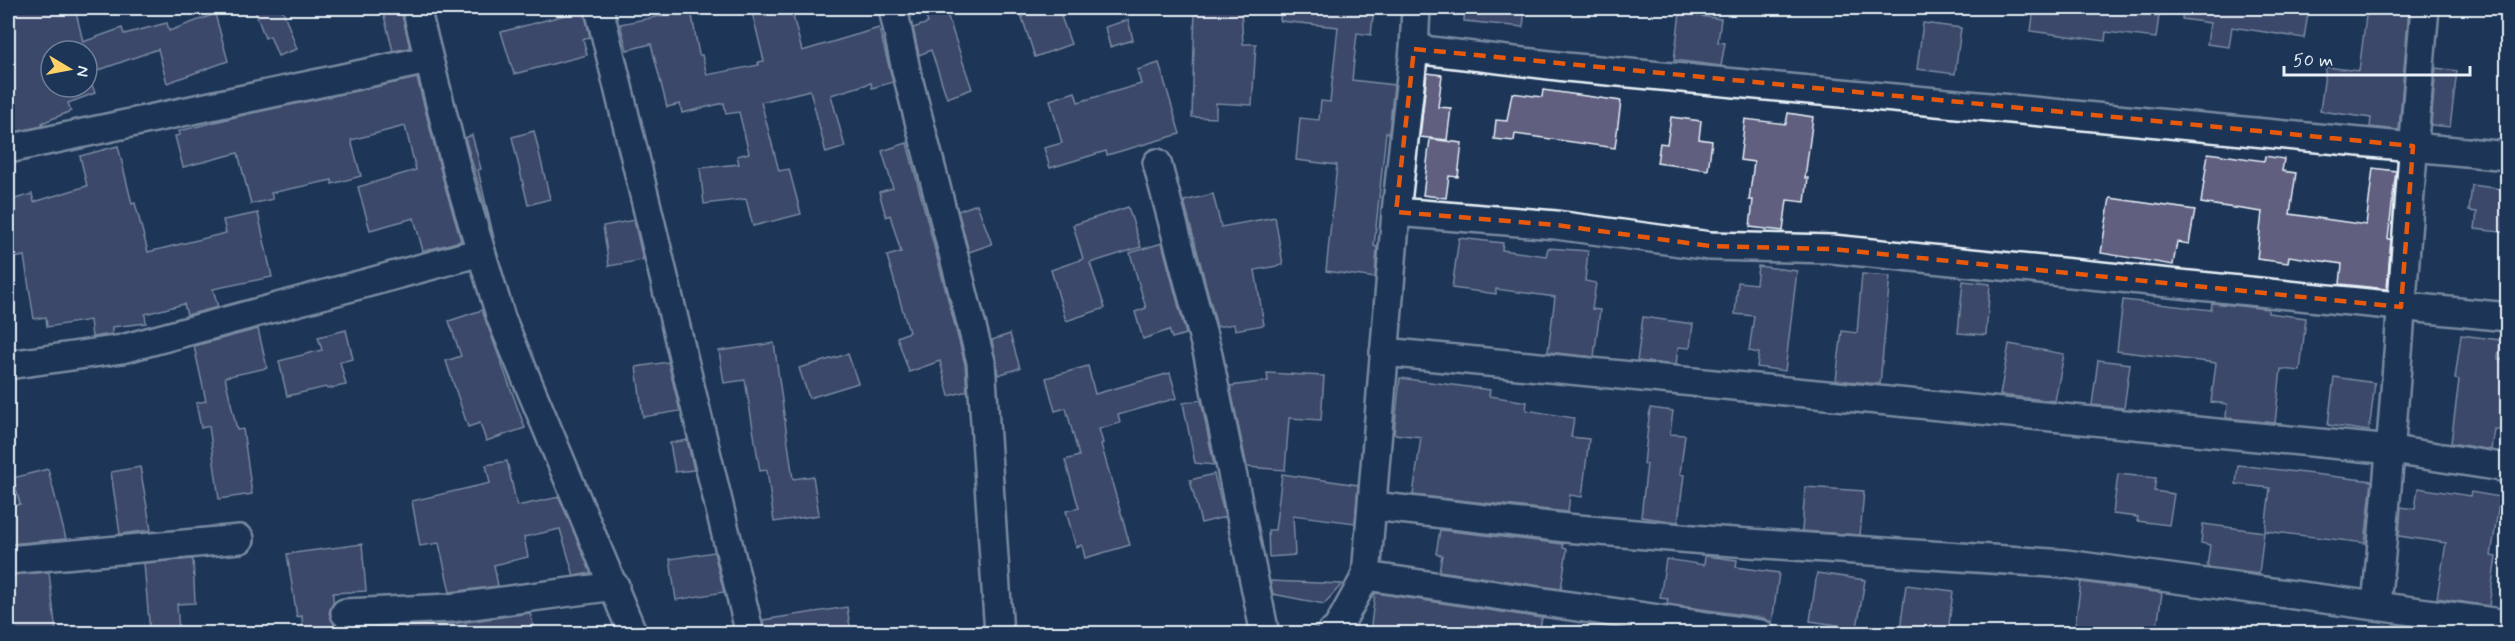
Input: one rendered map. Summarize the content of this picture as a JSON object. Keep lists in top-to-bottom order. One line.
{"scale_bar":"50 m","north":"right"}
